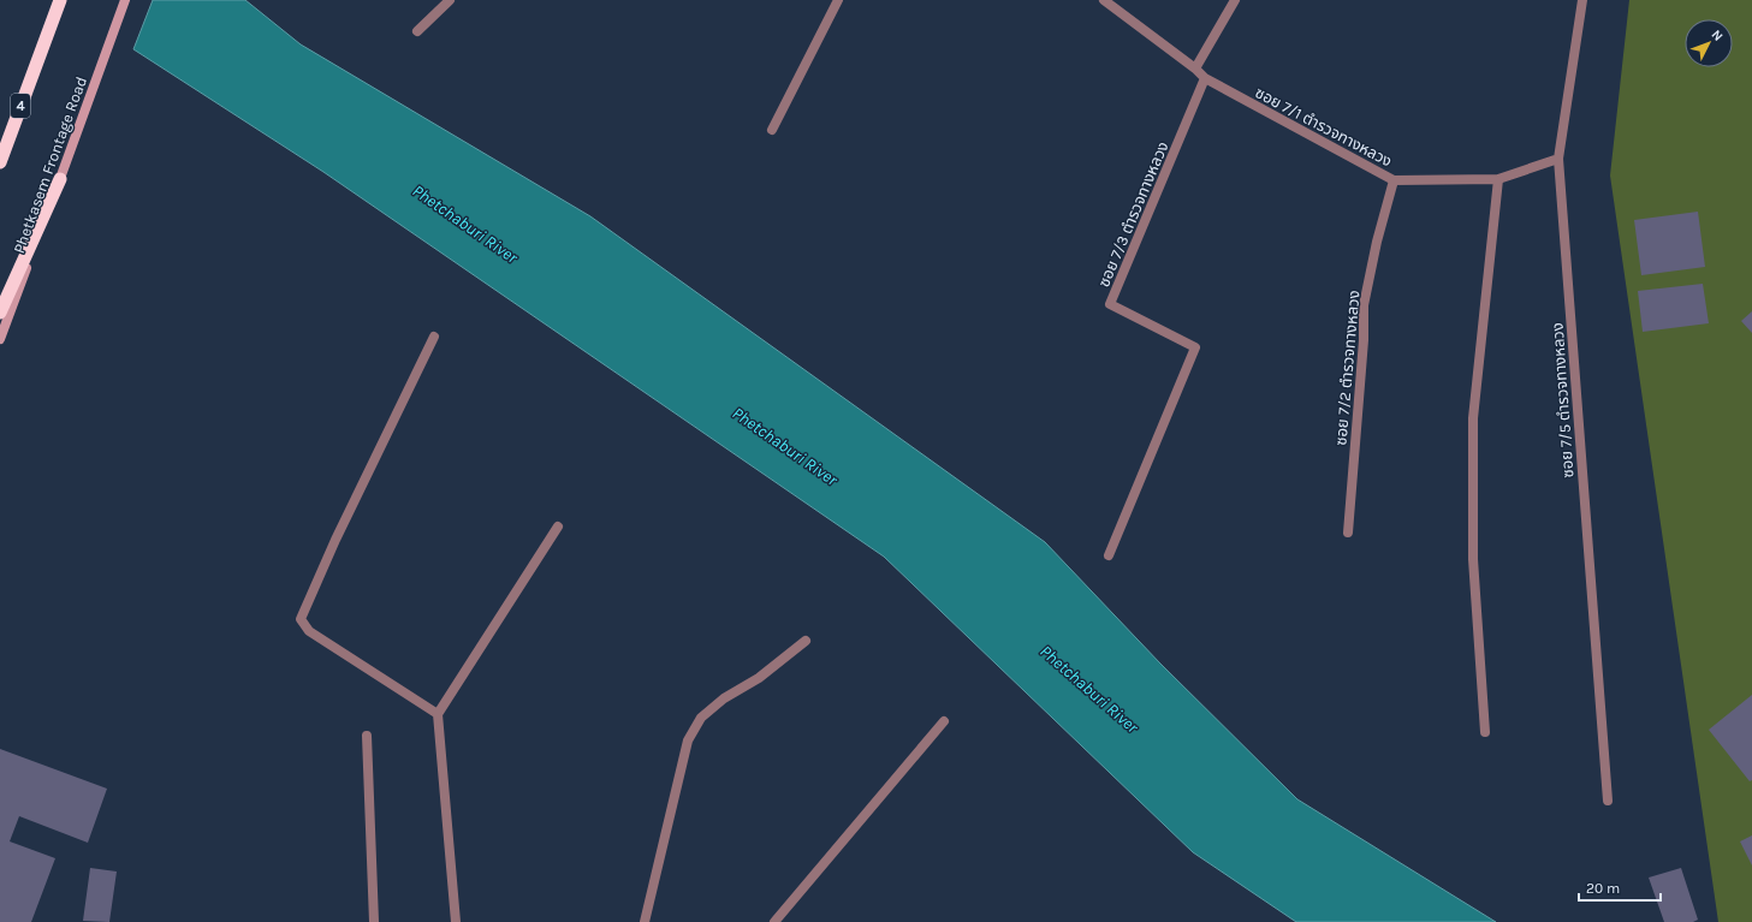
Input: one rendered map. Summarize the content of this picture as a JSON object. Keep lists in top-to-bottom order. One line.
{"streets":{"highway":["4"],"main road":["Phetkasem Frontage Road"],"street":["ซอย 7/1 ตำรวจทางหลวง","ซอย 7/3 ตำรวจทางหลวง","ซอย 7/2 ตำรวจทางหลวง","ซอย 7/5 ตำรวจทางหลวง"]},"crossings":[["ซอย 7/1 ตำรวจทางหลวง","ซอย 7/3 ตำรวจทางหลวง"],["ซอย 7/1 ตำรวจทางหลวง","ซอย 7/2 ตำรวจทางหลวง"],["ซอย 7/1 ตำรวจทางหลวง","ซอย 7/5 ตำรวจทางหลวง"]],"water":["Phetchaburi River"],"scale_bar":"20 m","north":"top right"}
